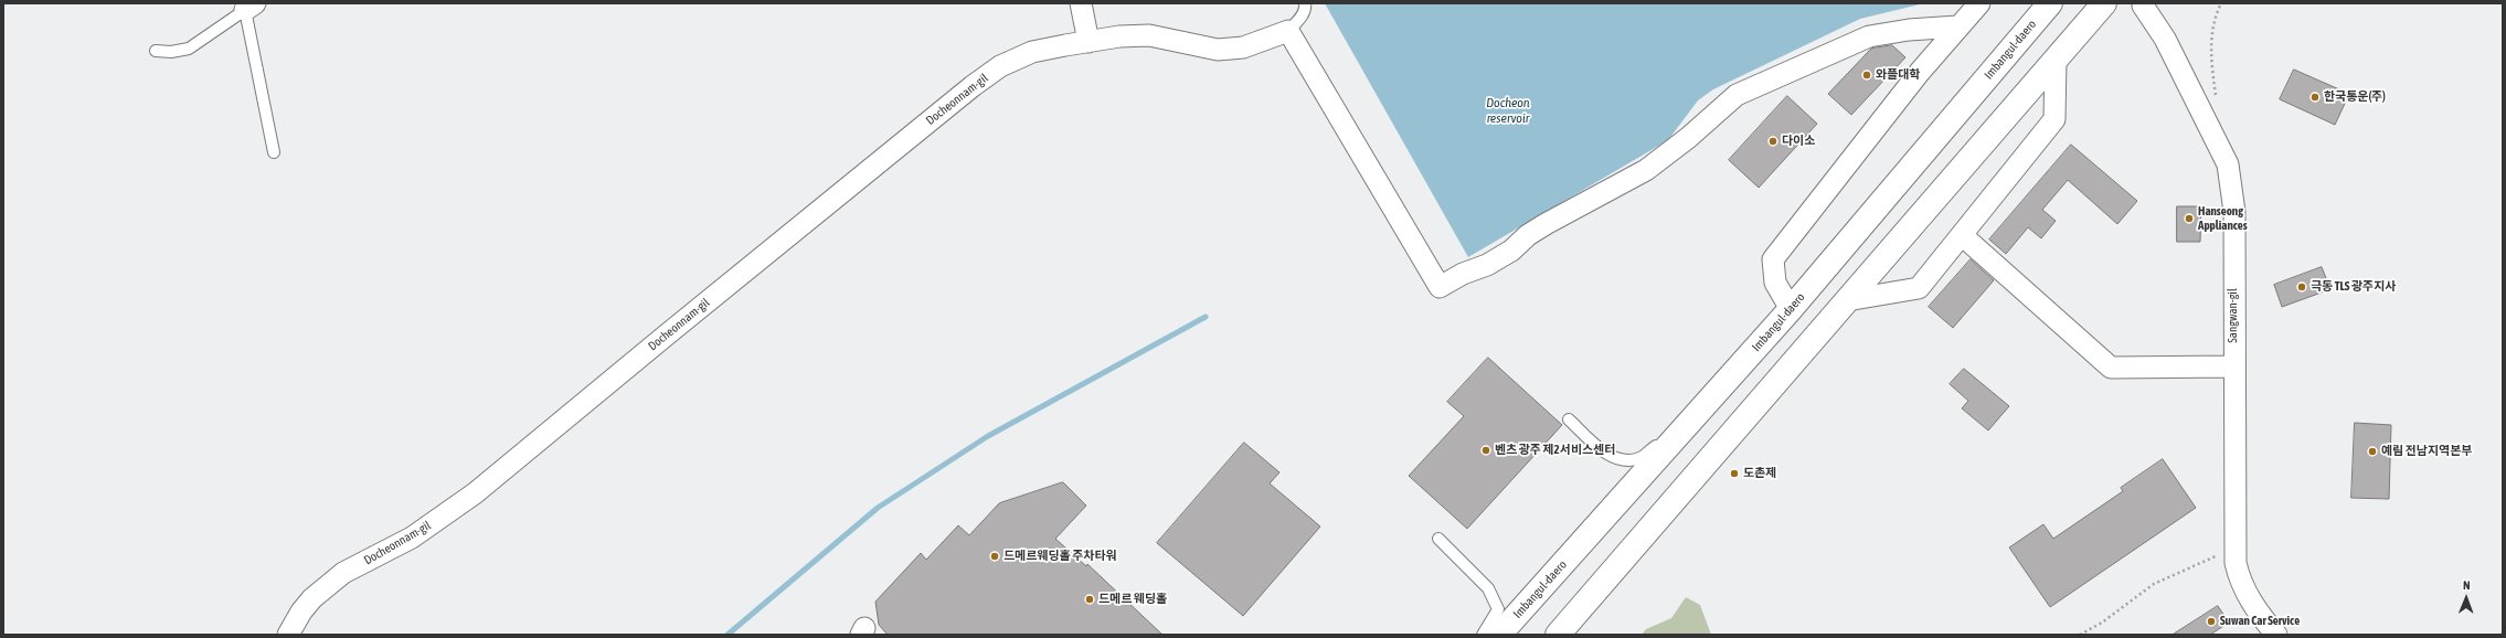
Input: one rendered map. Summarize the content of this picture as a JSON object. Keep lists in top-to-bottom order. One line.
{"streets":{"main road":["Imbangul-daero"],"street":["Docheonnam-gil","Sangwan-gil"]},"water":["Docheon reservoir"],"places":["와플대학","한국통운(주)","다이소","Hanseong Appliances","극동 TLS 광주지사","벤츠 광주 제2서비스센터","예림 전남지역본부","도촌제","드메르웨딩홀 주차타워","드메르 웨딩홀","Suwan Car Service"],"north":"top"}
